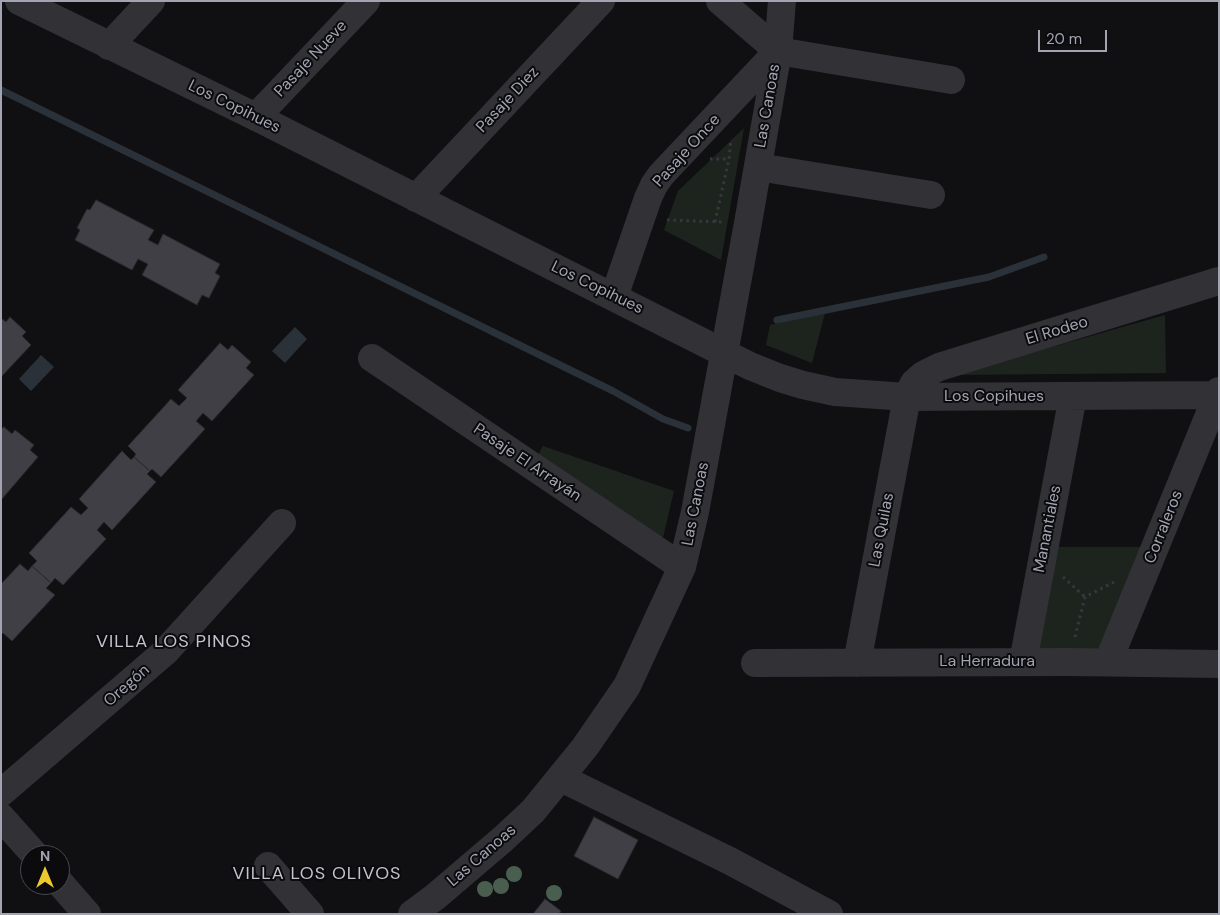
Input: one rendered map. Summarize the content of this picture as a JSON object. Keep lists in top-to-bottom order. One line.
{"streets":{"street":["Pasaje Nueve","Pasaje Diez","Las Canoas","Los Copihues","Pasaje Once","El Rodeo","Pasaje El Arrayán","Corraleros","Manantiales","Las Quilas","La Herradura","Oregón"]},"crossings":[["Pasaje Nueve","Los Copihues"],["Pasaje Diez","Los Copihues"],["Las Canoas","Los Copihues"],["Las Canoas","Pasaje Once"],["Las Canoas","Pasaje El Arrayán"],["Los Copihues","Pasaje Once"],["Los Copihues","El Rodeo"],["Los Copihues","Corraleros"],["Los Copihues","Manantiales"],["Los Copihues","Las Quilas"],["El Rodeo","Las Quilas"],["Corraleros","La Herradura"],["Manantiales","La Herradura"],["Las Quilas","La Herradura"]],"districts":["VILLA LOS PINOS","VILLA LOS OLIVOS"],"scale_bar":"20 m","north":"top"}
